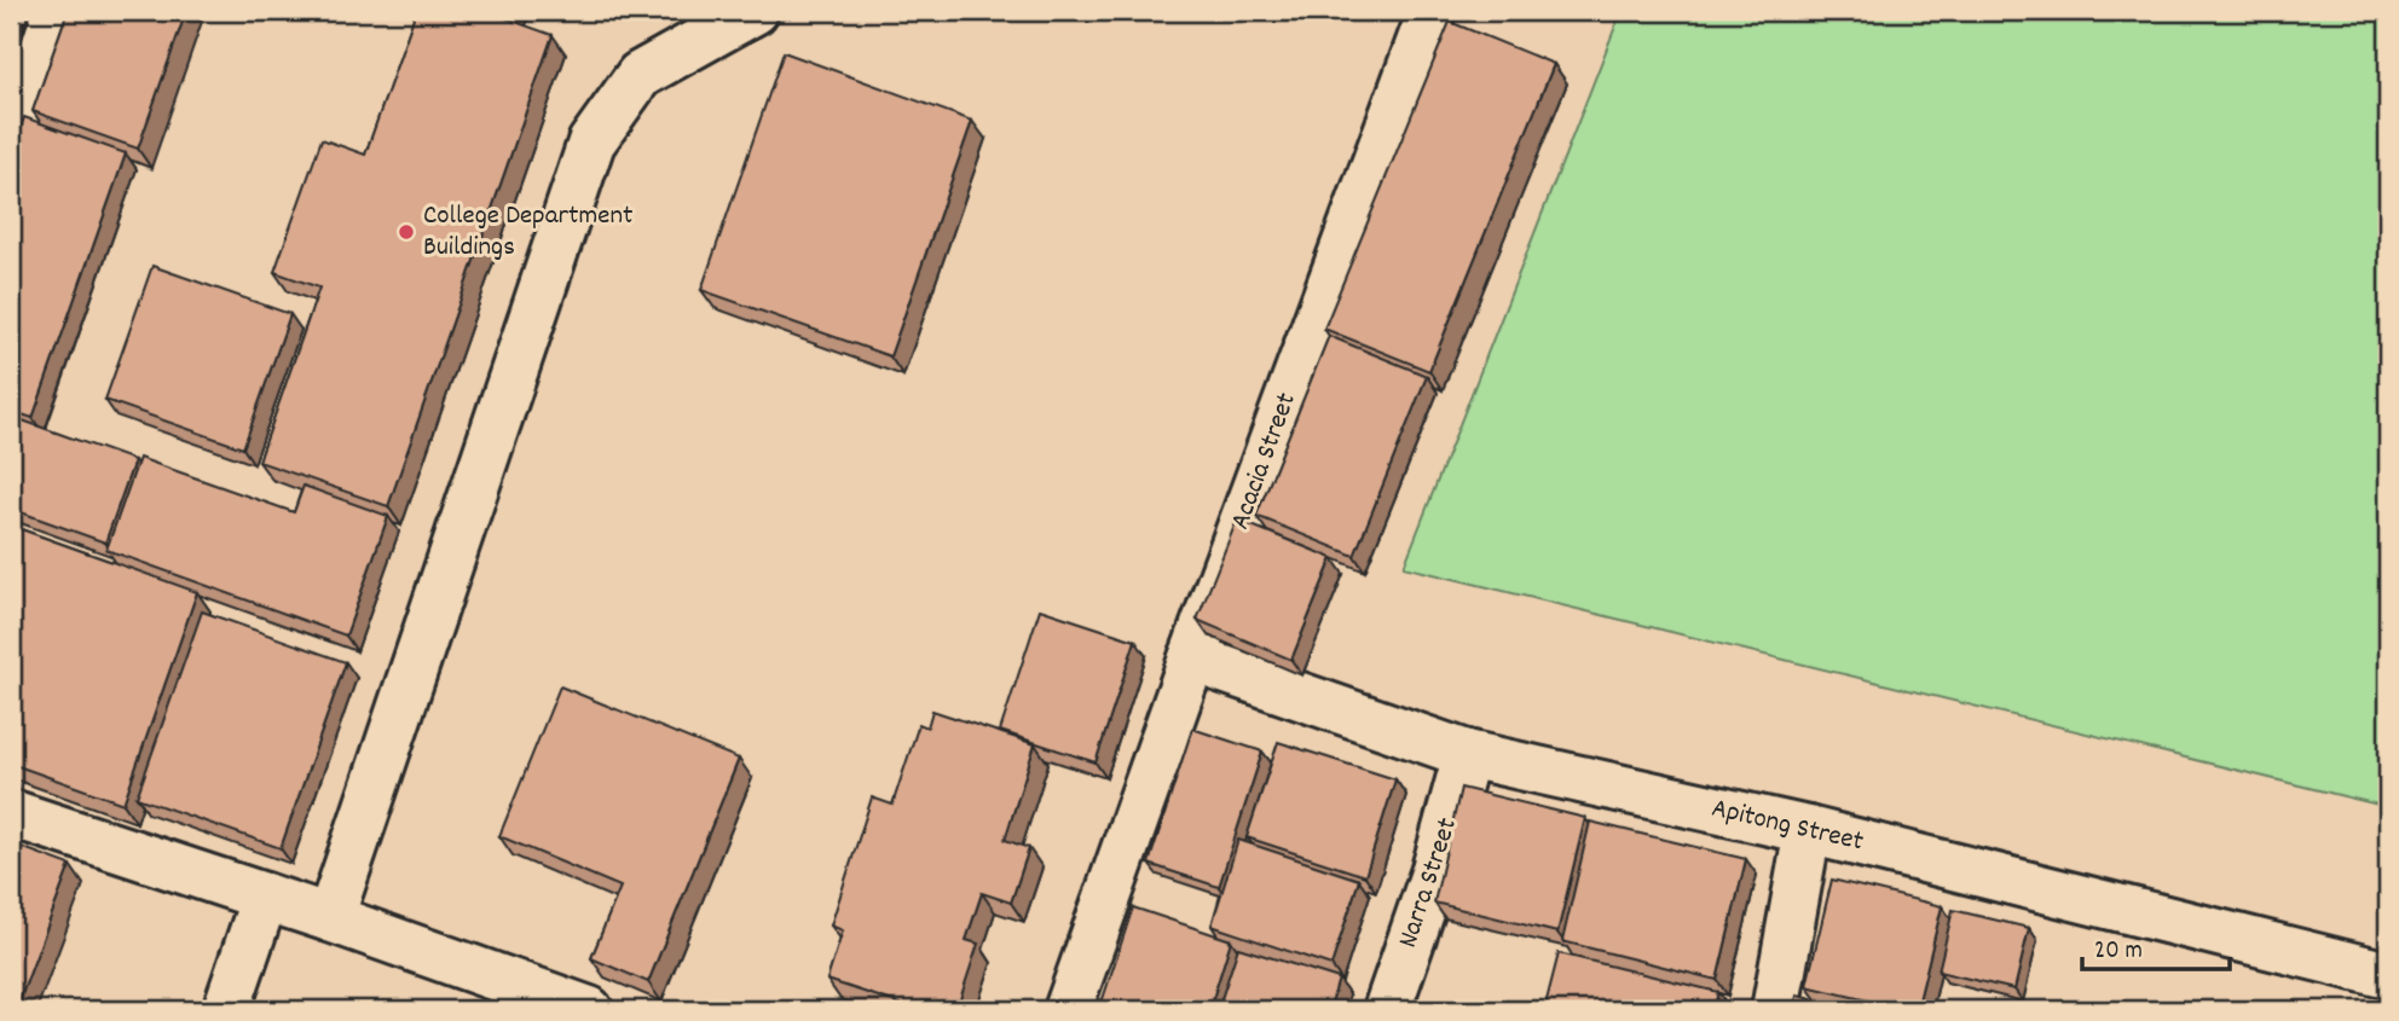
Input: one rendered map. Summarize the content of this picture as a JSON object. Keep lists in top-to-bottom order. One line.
{"streets":{"street":["Acacia Street","Apitong Street","Narra Street"]},"crossings":[["Acacia Street","Apitong Street"],["Apitong Street","Narra Street"]],"places":["College Department Buildings"],"scale_bar":"20 m"}
